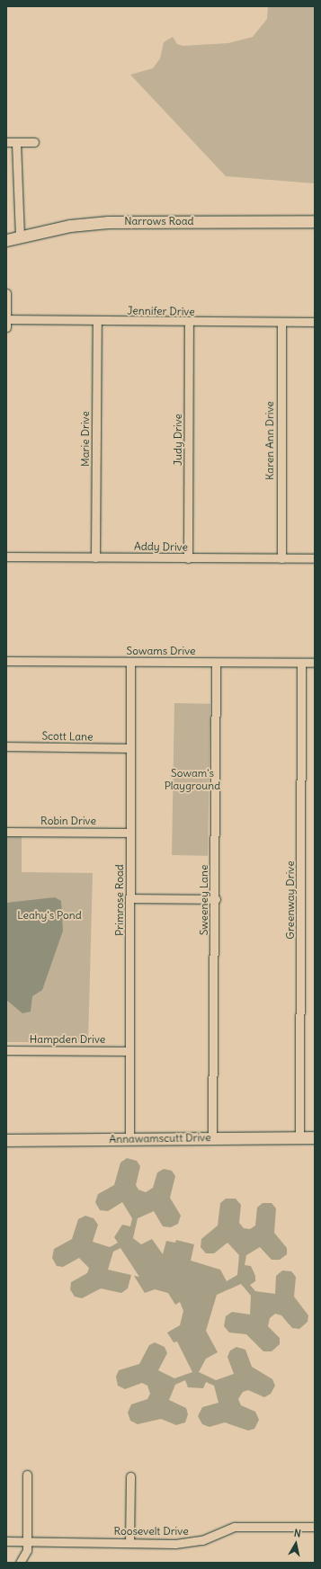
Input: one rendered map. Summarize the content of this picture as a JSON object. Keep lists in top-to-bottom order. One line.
{"streets":{"street":["Narrows Road","Jennifer Drive","Marie Drive","Judy Drive","Karen Ann Drive","Addy Drive","Sowams Drive","Scott Lane","Robin Drive","Primrose Road","Sweeney Lane","Greenway Drive","Hampden Drive","Annawamscutt Drive","Roosevelt Drive"]},"crossings":[["Jennifer Drive","Marie Drive"],["Jennifer Drive","Judy Drive"],["Jennifer Drive","Karen Ann Drive"],["Marie Drive","Addy Drive"],["Judy Drive","Addy Drive"],["Karen Ann Drive","Addy Drive"],["Sowams Drive","Primrose Road"],["Sowams Drive","Sweeney Lane"],["Sowams Drive","Greenway Drive"],["Scott Lane","Primrose Road"],["Robin Drive","Primrose Road"],["Primrose Road","Hampden Drive"],["Primrose Road","Annawamscutt Drive"],["Sweeney Lane","Annawamscutt Drive"],["Greenway Drive","Annawamscutt Drive"]],"parks":["Sowam's Playground","Leahy's Pond"],"north":"top"}
